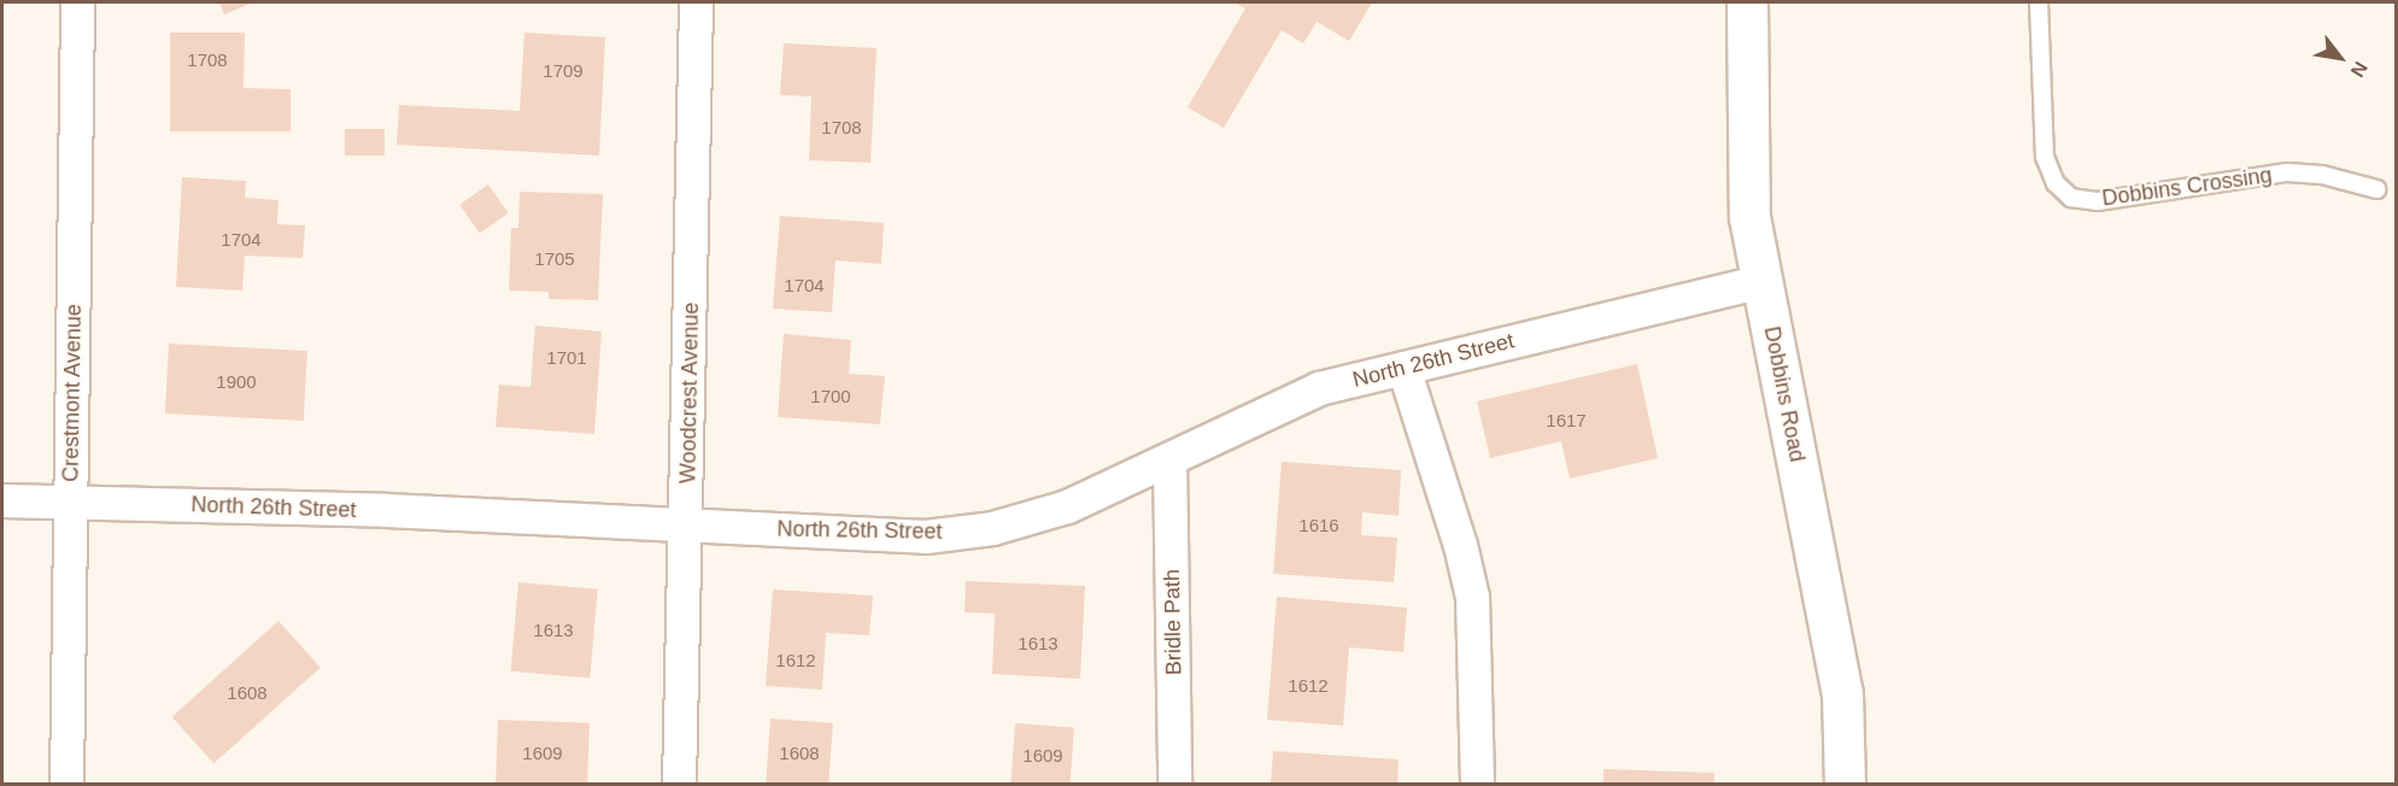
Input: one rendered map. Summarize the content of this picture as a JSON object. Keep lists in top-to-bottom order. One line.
{"streets":{"street":["North 26th Street","Crestmont Avenue","Woodcrest Avenue","Dobbins Road","Bridle Path"],"lane":["Dobbins Crossing"]},"crossings":[["North 26th Street","Crestmont Avenue"],["North 26th Street","Woodcrest Avenue"],["North 26th Street","Dobbins Road"],["North 26th Street","Bridle Path"]],"house_numbers":["1708","1709","1708","1704","1705","1704","1701","1900","1700","1617","1616","1613","1613","1612","1612","1608","1609","1608","1609"],"north":"bottom right"}
